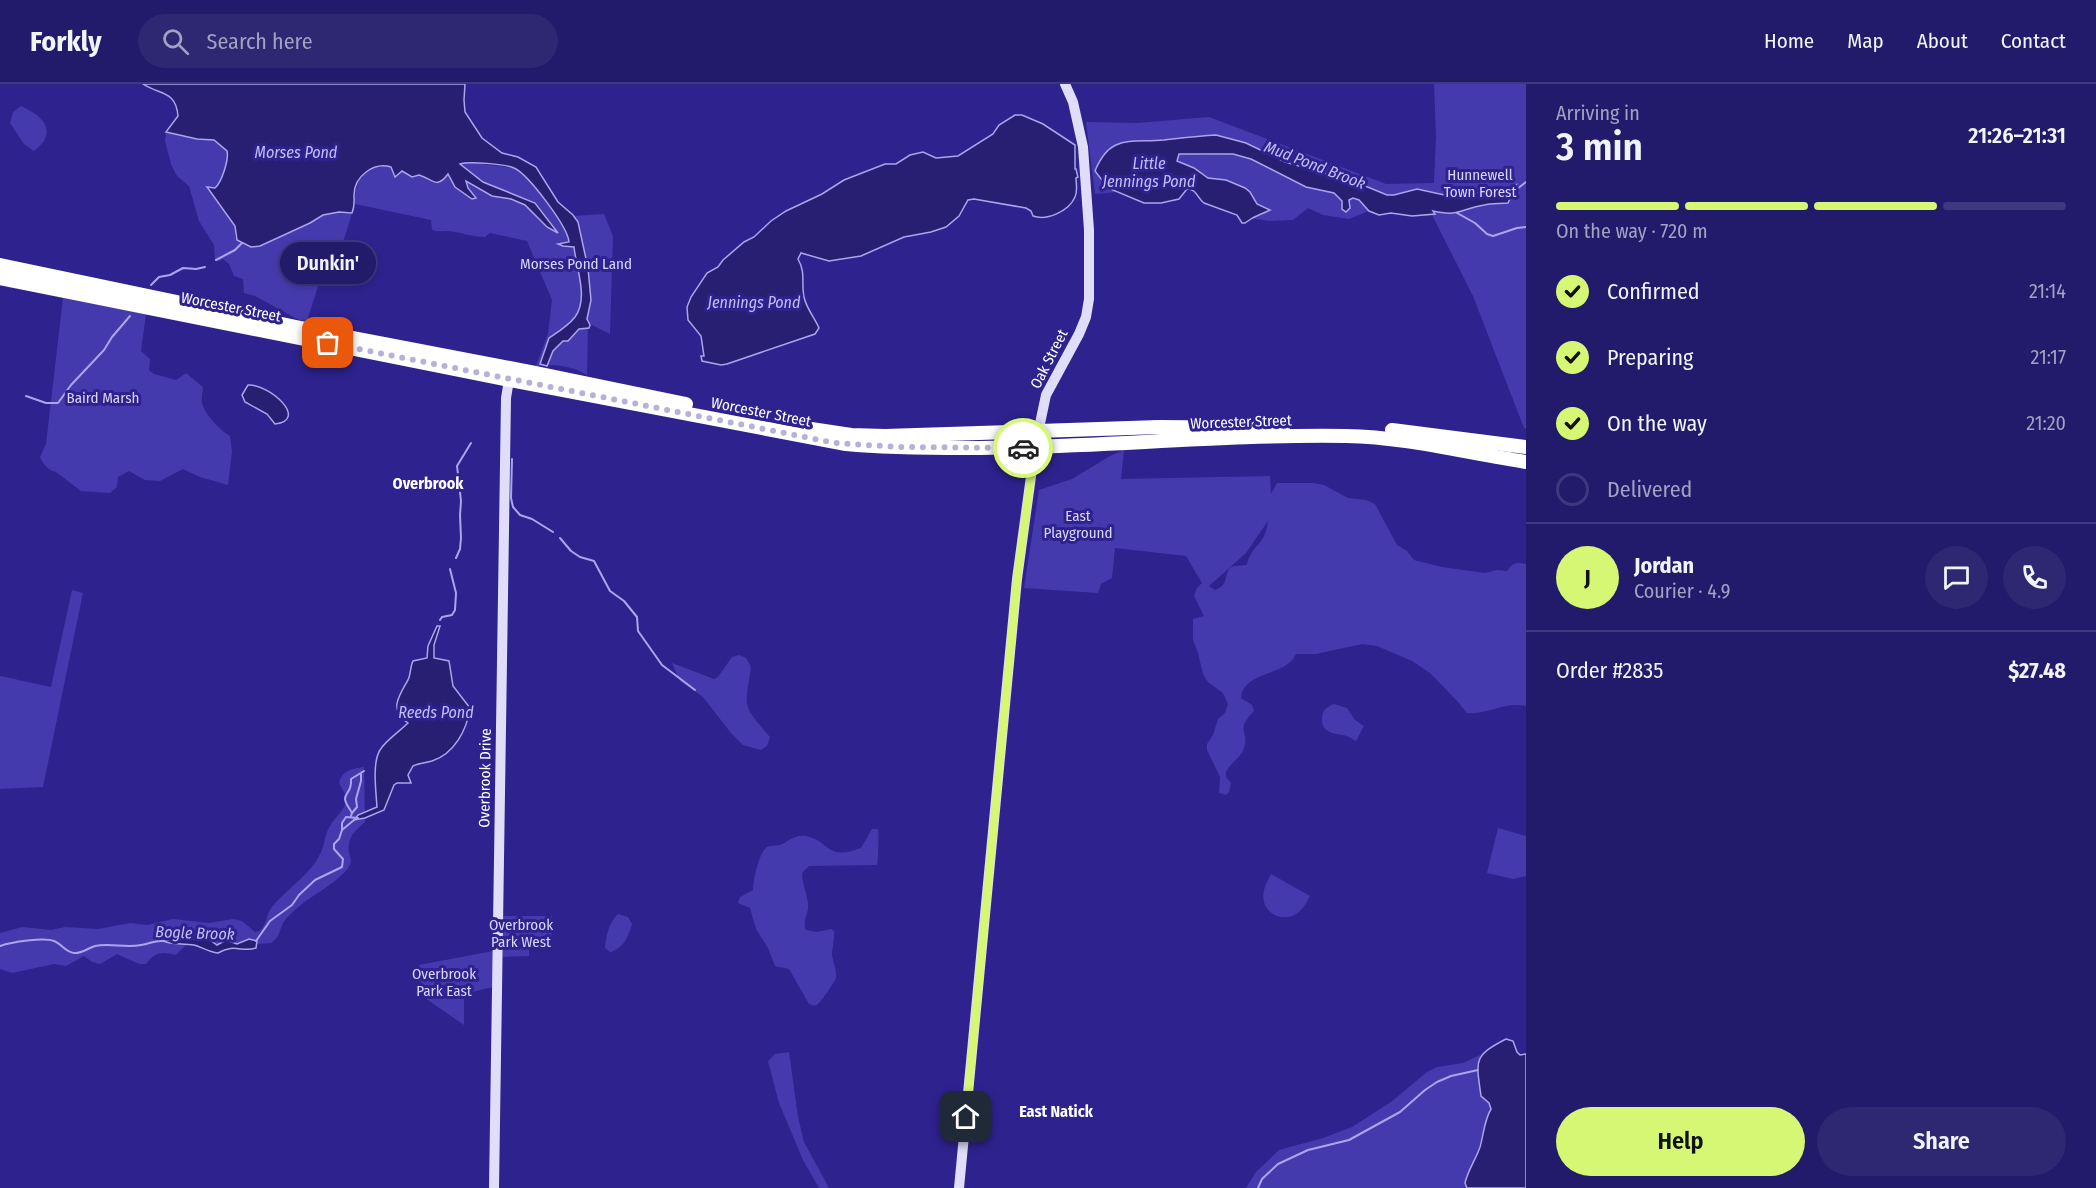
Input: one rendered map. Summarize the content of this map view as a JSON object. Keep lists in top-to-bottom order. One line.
{"streets":{"highway":["Worcester Street"],"street":["Oak Street","Overbrook Drive"]},"crossings":[["Worcester Street","Oak Street"],["Worcester Street","Overbrook Drive"]],"districts":["Overbrook","East Natick"],"water":["Morses Pond","Little Jennings Pond","Mud Pond Brook","Jennings Pond","Reeds Pond","Bogle Brook"],"parks":["Hunnewell Town Forest","Morses Pond Land","Baird Marsh","East Playground","Overbrook Park West","Overbrook Park East"],"places":["Dunkin'"],"page":{"header":"Forkly","search":"Search here","nav":["Home","Map","About","Contact"],"heading":["3 min","Arriving in","21:26–21:31"],"panel":["Jordan","Courier · 4.9","Order #2835","$27.48"],"bar":"On the way · 720 m","bubble":"Dunkin'","list":[["Confirmed","21:14"],["Preparing","21:17"],["On the way","21:20"],"Delivered"],"round":"J","buttons":["Help","Share"]}}
